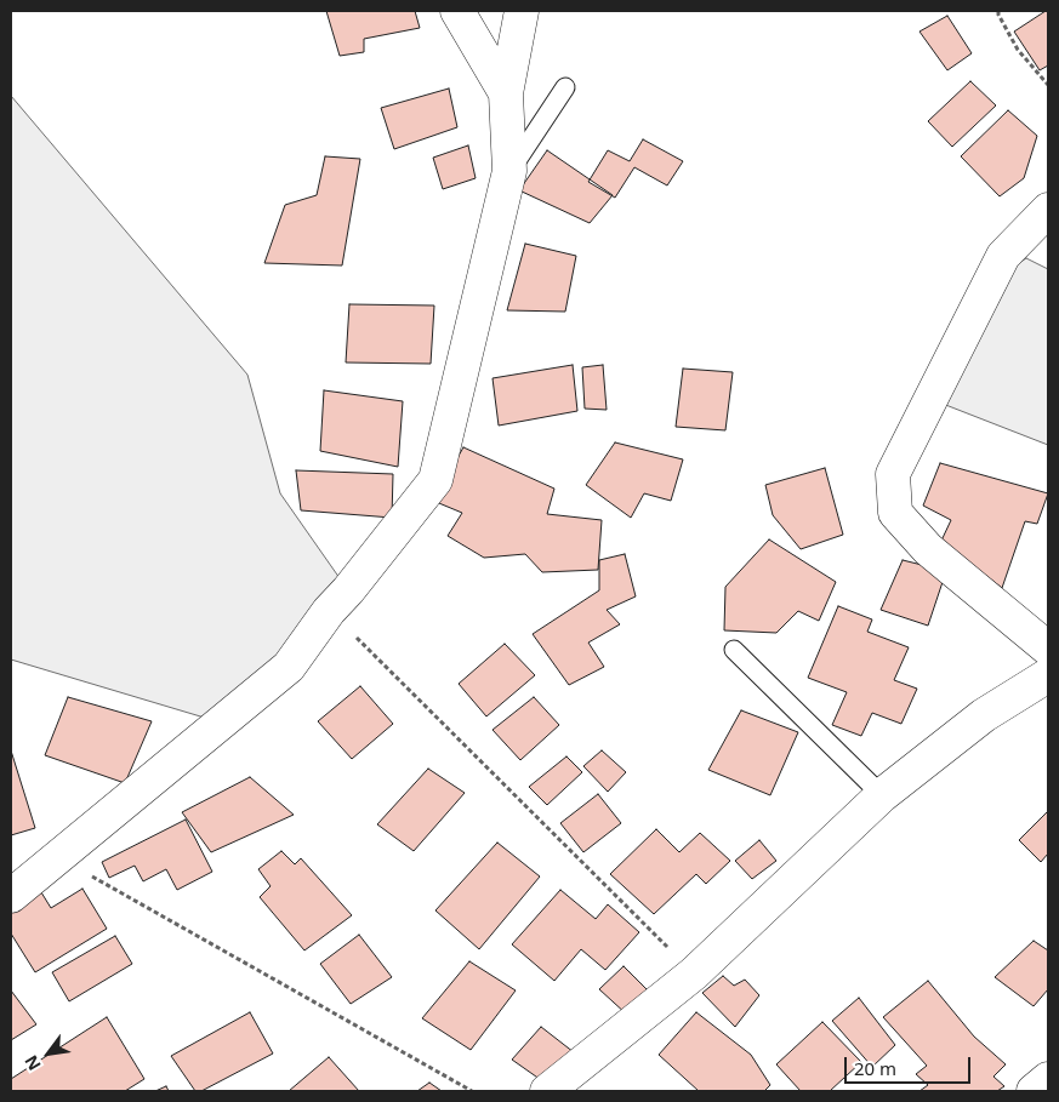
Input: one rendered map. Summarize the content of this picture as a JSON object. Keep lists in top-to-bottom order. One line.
{"scale_bar":"20 m","north":"bottom left"}
